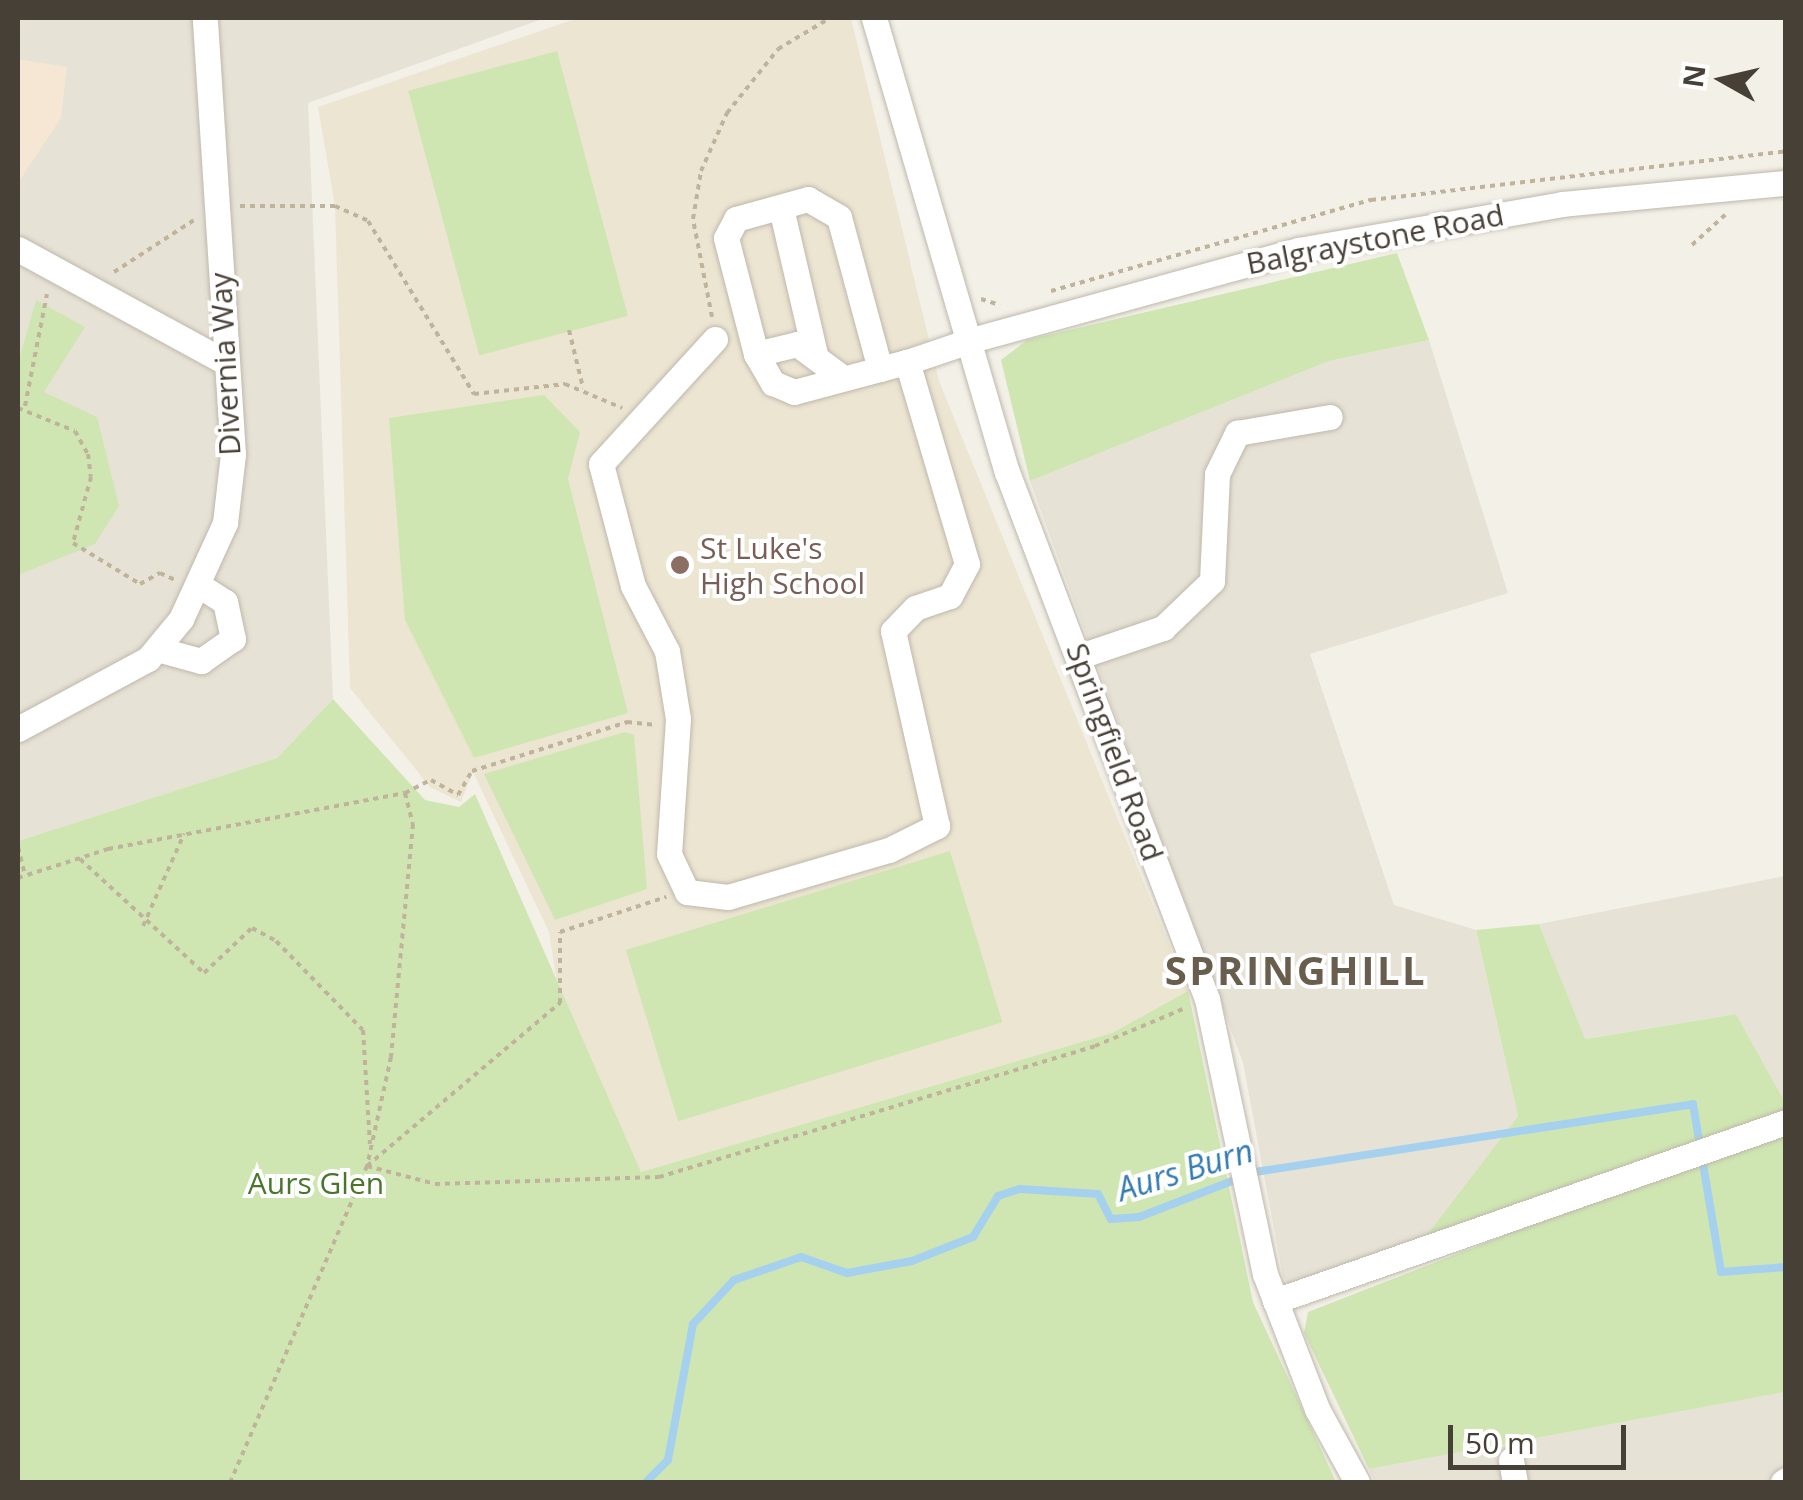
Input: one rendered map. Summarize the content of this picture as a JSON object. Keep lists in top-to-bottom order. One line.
{"streets":{"street":["Balgraystone Road","Divernia Way","Springfield Road"]},"crossings":[["Balgraystone Road","Springfield Road"]],"districts":["SPRINGHILL"],"water":["Aurs Burn"],"parks":["Aurs Glen"],"places":["St Luke's High School"],"scale_bar":"50 m","north":"left"}
